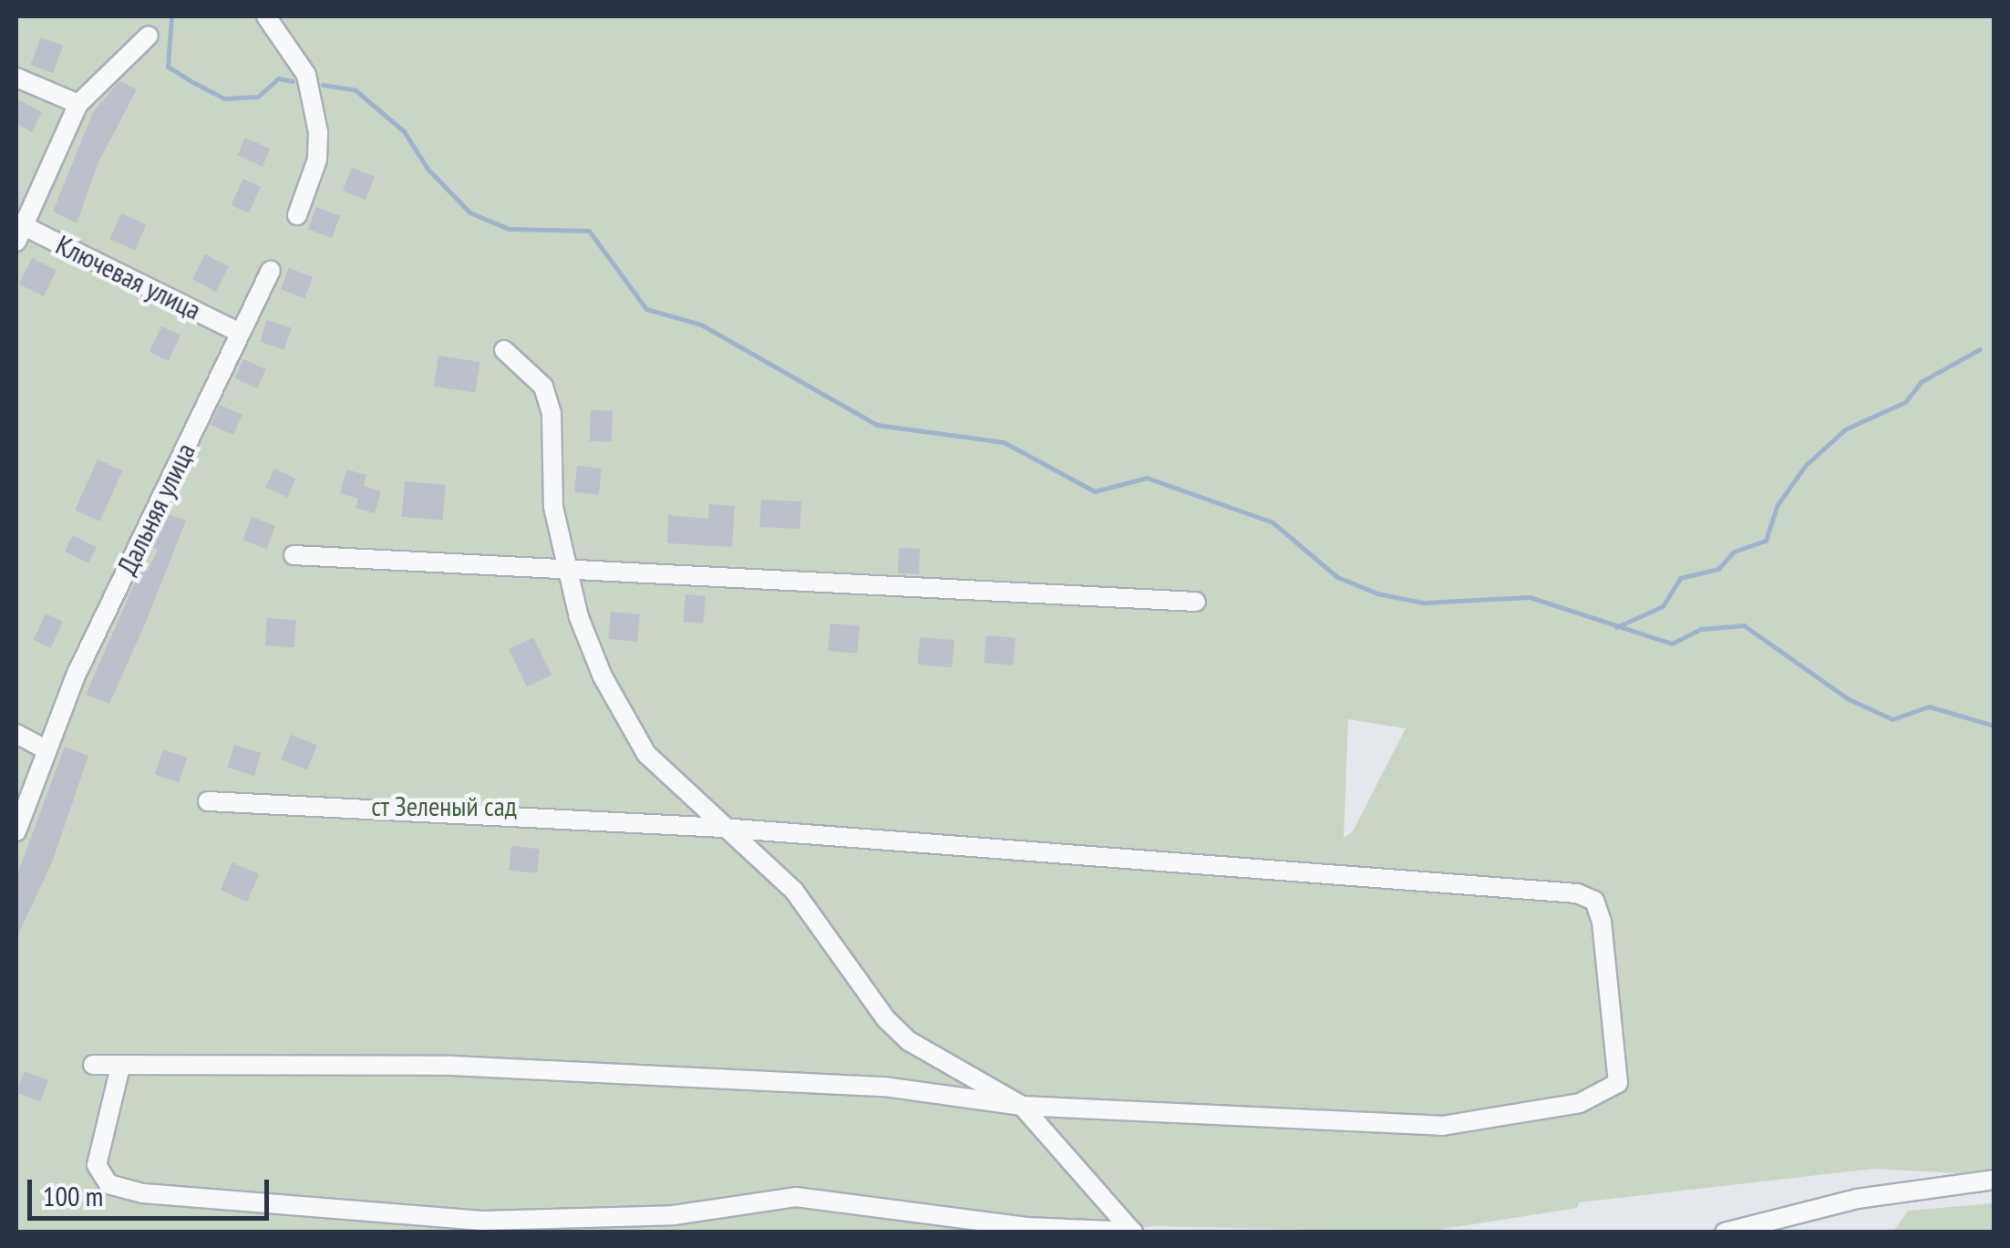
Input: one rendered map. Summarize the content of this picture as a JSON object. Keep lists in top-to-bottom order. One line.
{"streets":{"street":["Ключевая улица","Дальняя улица"]},"crossings":[["Ключевая улица","Дальняя улица"]],"parks":["ст Зеленый сад"],"scale_bar":"100 m"}
